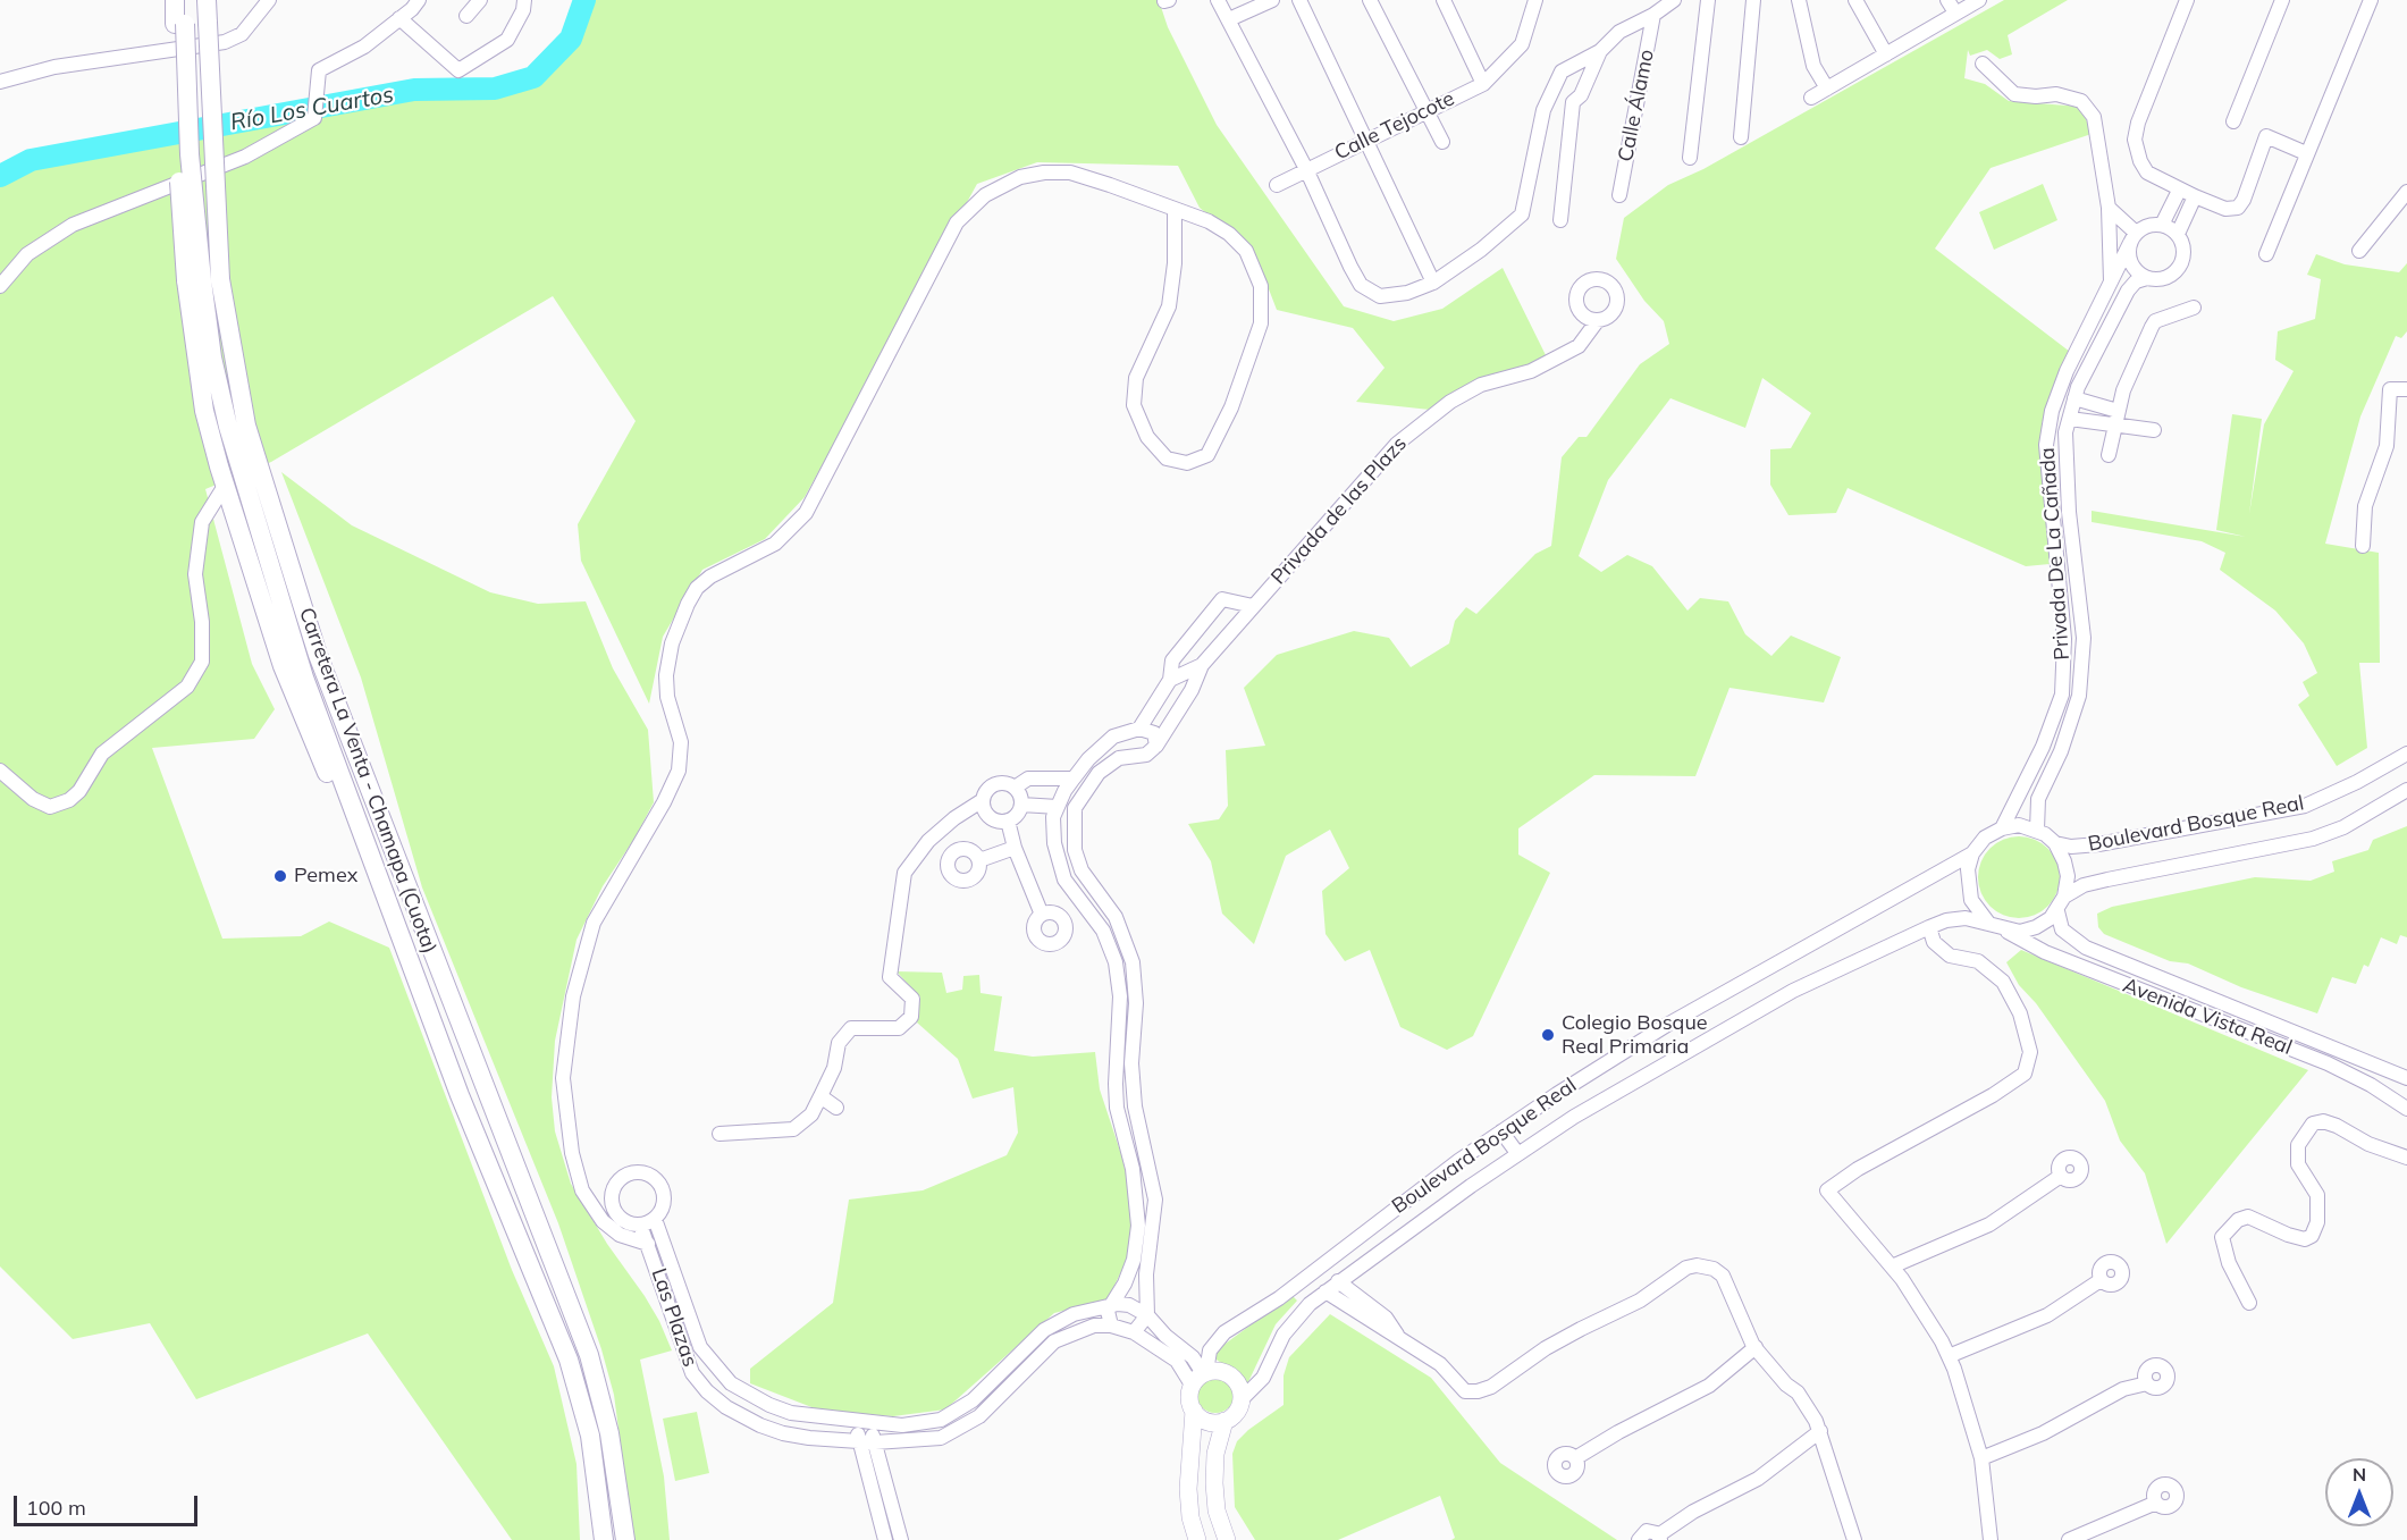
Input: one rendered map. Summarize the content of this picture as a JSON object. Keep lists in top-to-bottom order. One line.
{"streets":{"highway":["Carretera La Venta - Chamapa (Cuota)"],"street":["Calle Álamo","Calle Tejocote","Privada de las Plazs","Privada De La Cañada","Boulevard Bosque Real","Avenida Vista Real","Las Plazas"]},"crossings":[["Privada De La Cañada","Boulevard Bosque Real"],["Privada De La Cañada","Avenida Vista Real"],["Boulevard Bosque Real","Avenida Vista Real"]],"water":["Río Los Cuartos"],"places":["Pemex","Colegio Bosque Real Primaria"],"scale_bar":"100 m","north":"top"}
